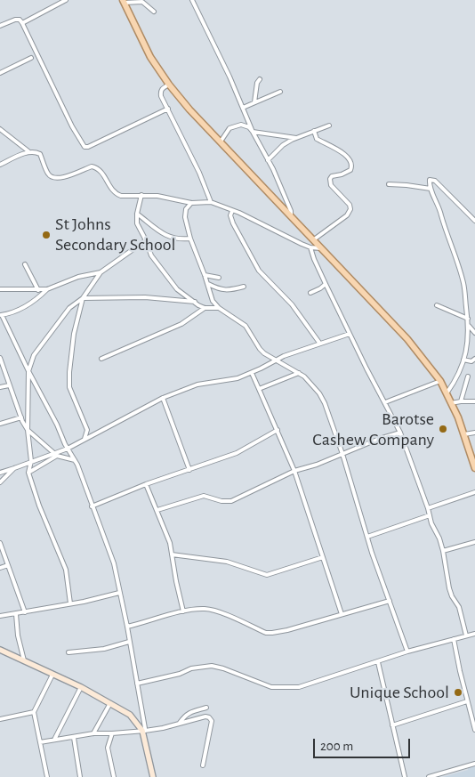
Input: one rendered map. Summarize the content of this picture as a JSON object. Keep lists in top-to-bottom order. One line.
{"places":["St Johns Secondary School","Barotse Cashew Company","Unique School"],"scale_bar":"200 m"}
